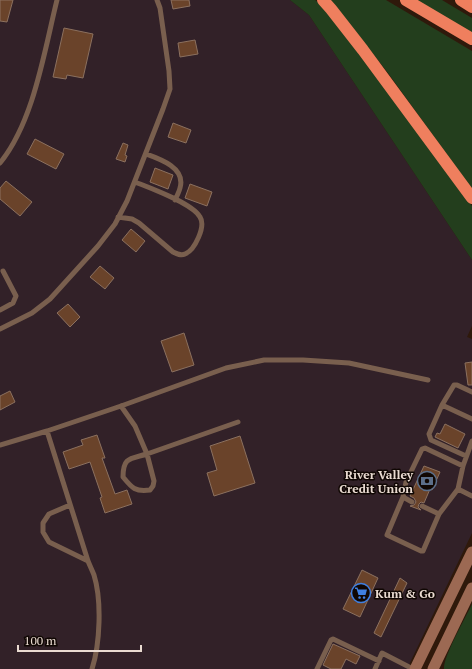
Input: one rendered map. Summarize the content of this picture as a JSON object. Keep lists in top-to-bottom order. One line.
{"places":{"bank":["River Valley Credit Union"],"supermarket":["Kum & Go"]},"scale_bar":"100 m"}
